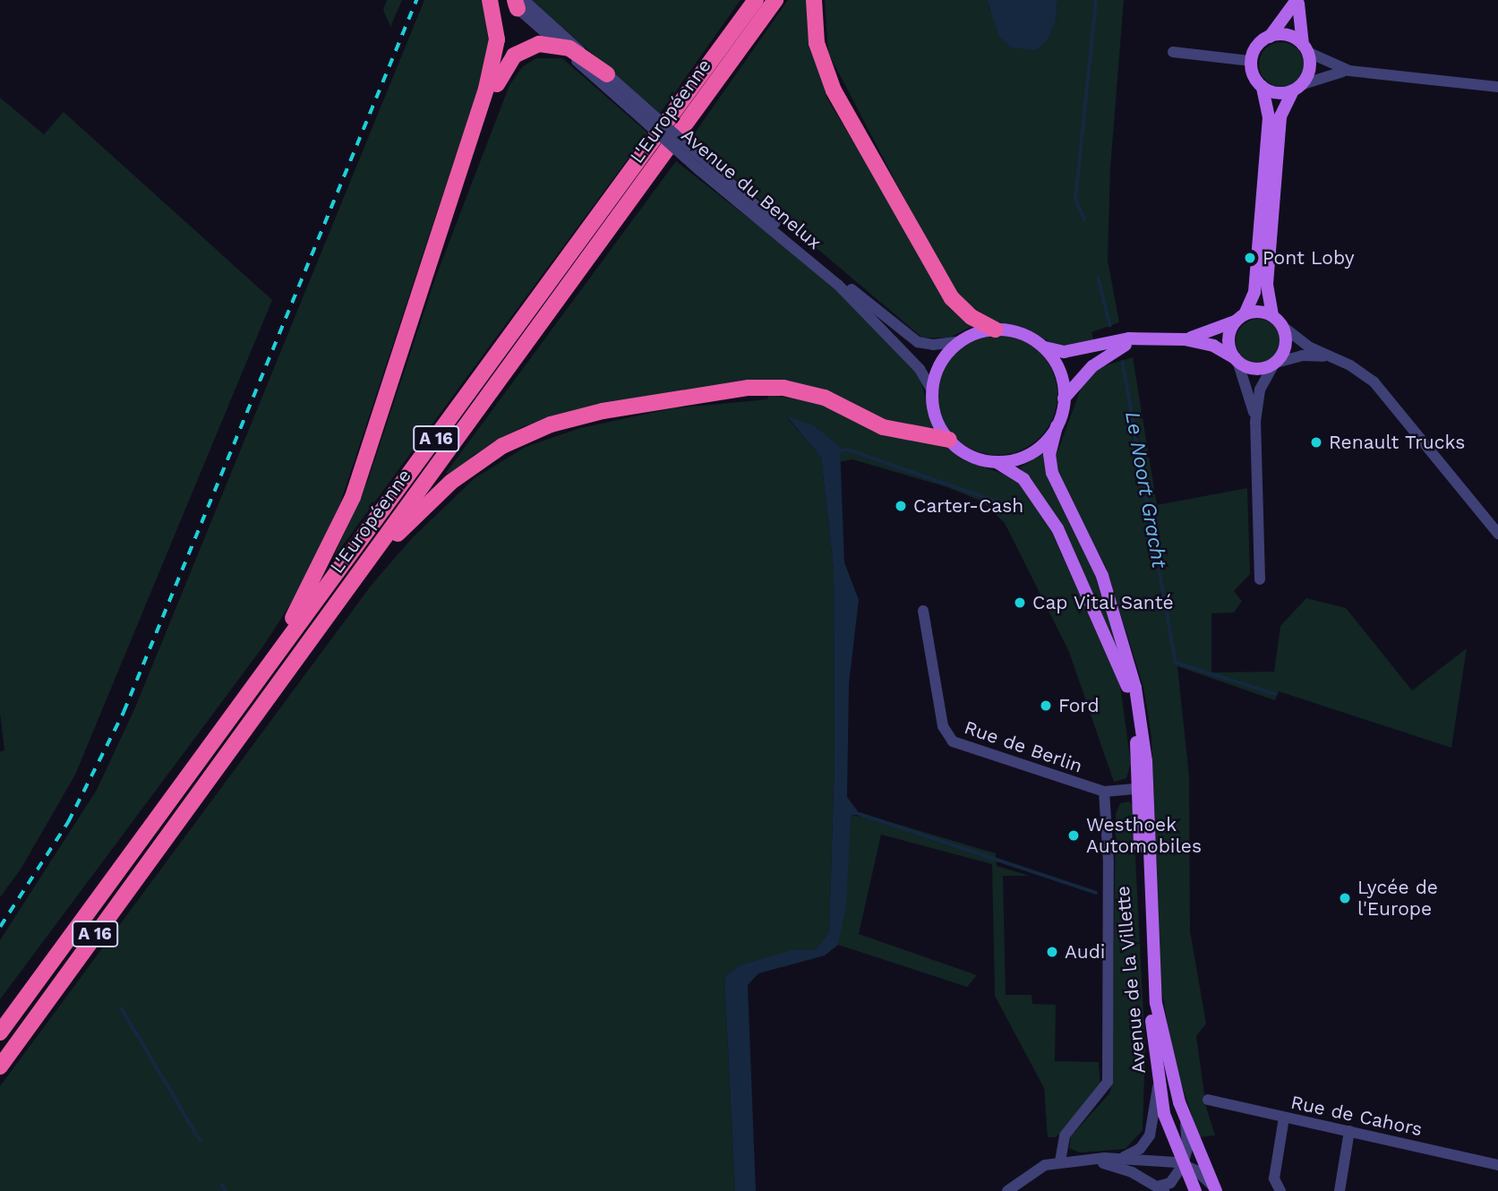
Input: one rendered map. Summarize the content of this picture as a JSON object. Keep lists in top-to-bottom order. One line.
{"streets":{"highway":["L'Européenne","A 16"],"main road":["Avenue de la Villette"],"street":["Avenue du Benelux","Rue de Berlin","Rue de Cahors"]},"crossings":[["Avenue du Benelux","Avenue de la Villette"],["Rue de Berlin","Avenue de la Villette"]],"water":["Le Noort Gracht"],"places":["Pont Loby","Renault Trucks","Carter-Cash","Cap Vital Santé","Ford","Westhoek Automobiles","Lycée de l'Europe","Audi"]}
